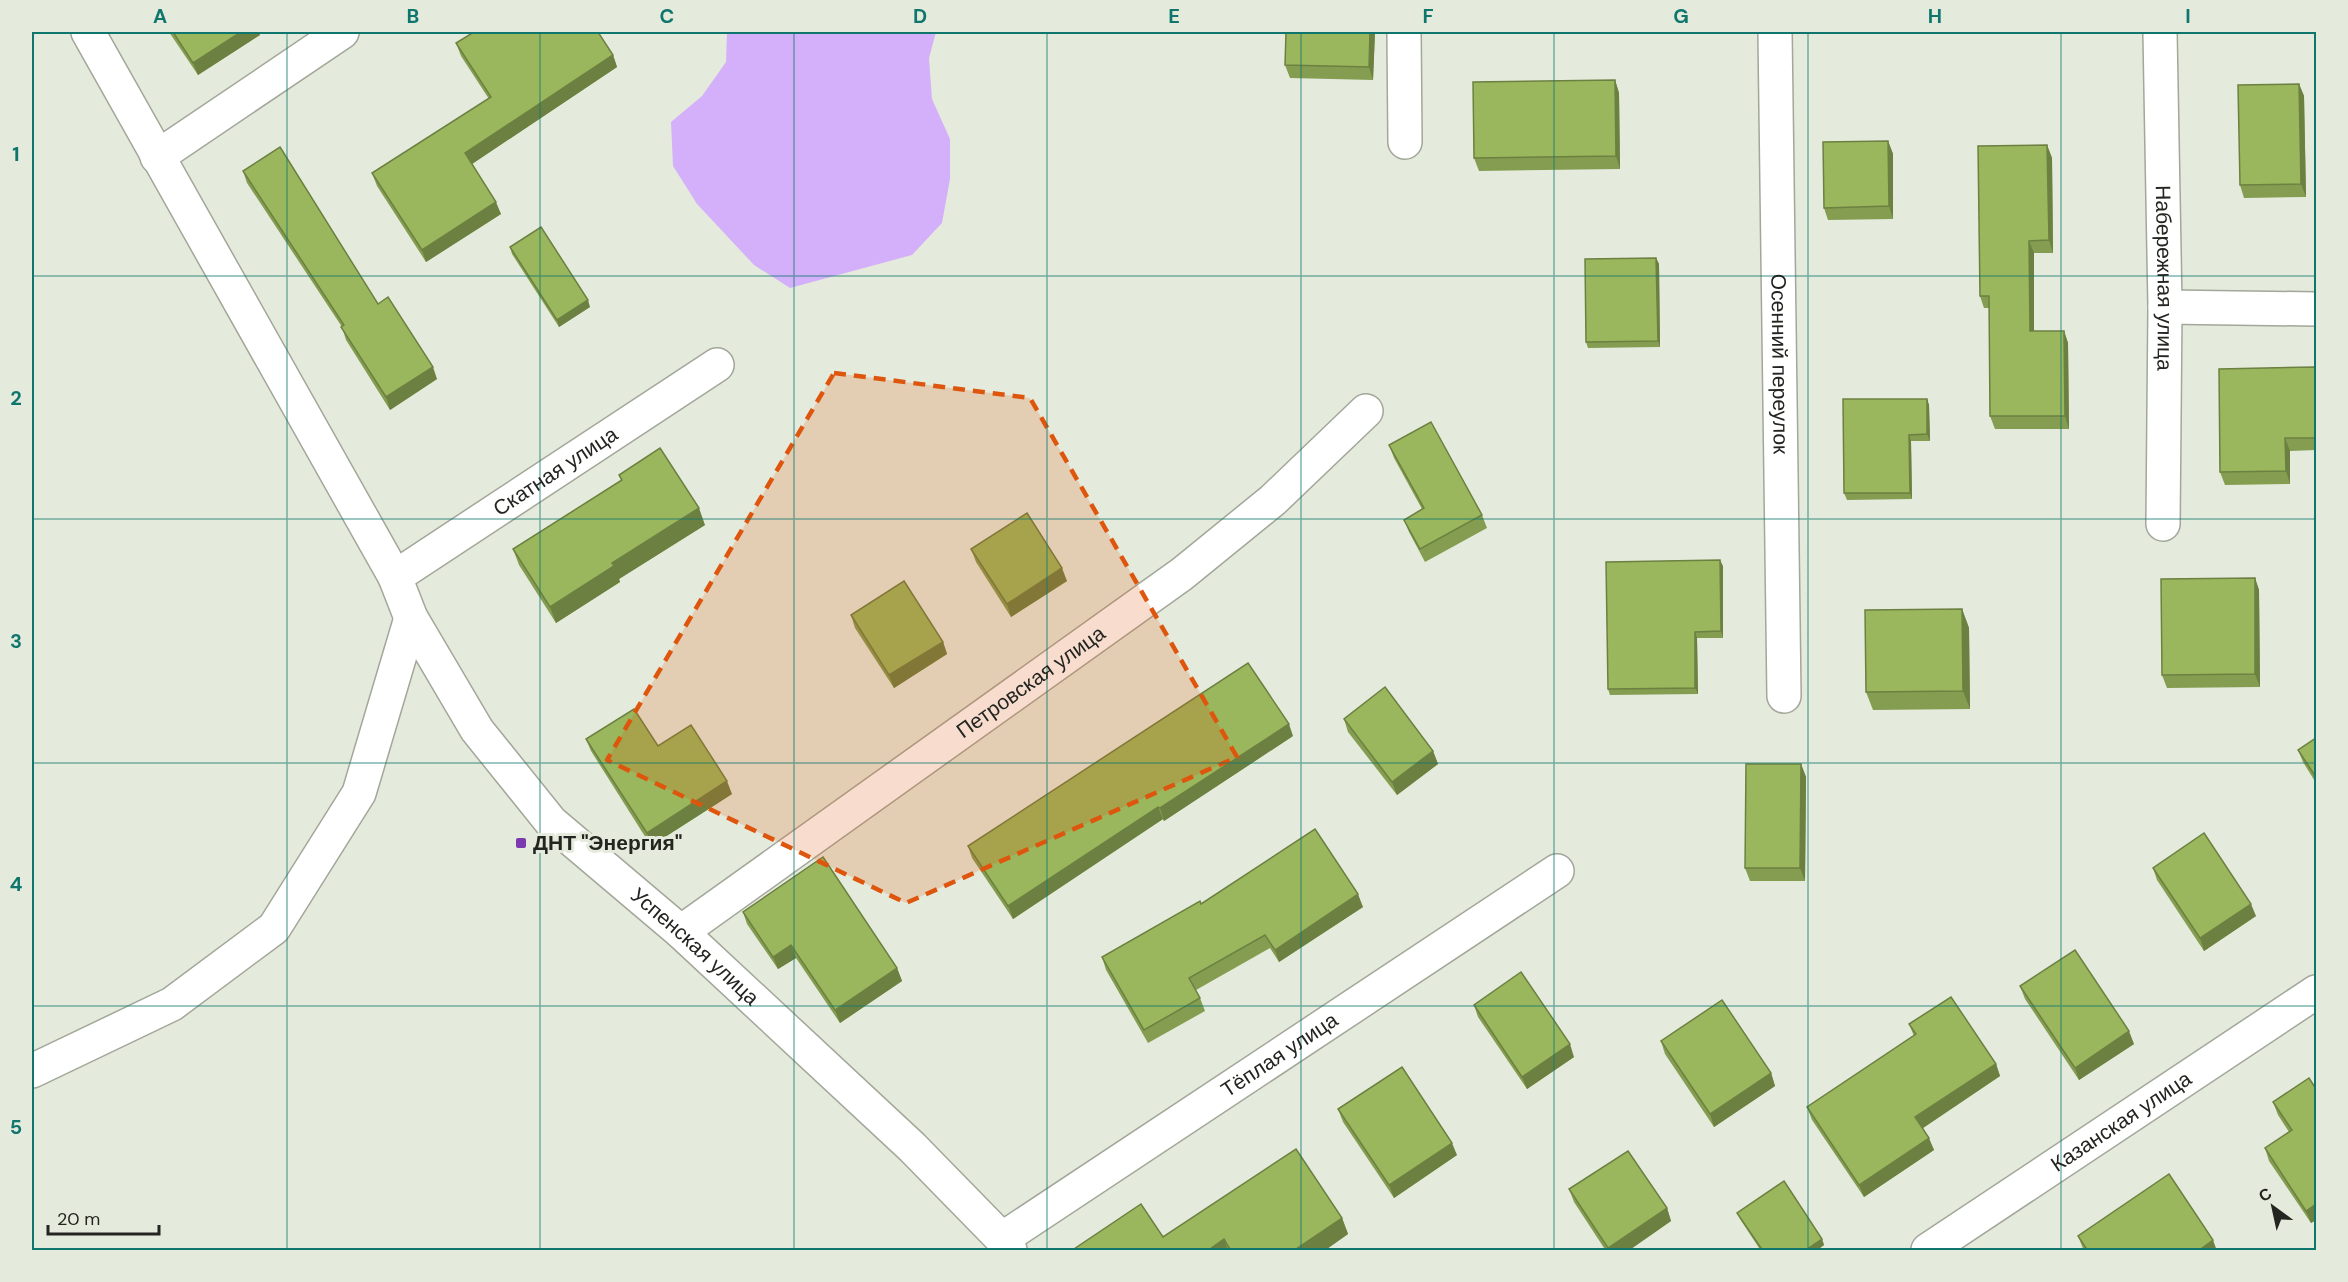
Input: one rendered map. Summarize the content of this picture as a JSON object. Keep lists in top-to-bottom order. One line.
{"streets":{"street":["Набережная улица","Осенний переулок","Скатная улица","Петровская улица","Успенская улица","Тёплая улица","Казанская улица"]},"crossings":[["Скатная улица","Успенская улица"],["Петровская улица","Успенская улица"],["Успенская улица","Тёплая улица"]],"places":{"transit":["ДНТ \"Энергия\""]},"scale_bar":"20 m","north":"top left","grid":{"columns":["A","B","C","D","E","F","G","H","I"],"rows":["1","2","3","4","5"]}}
